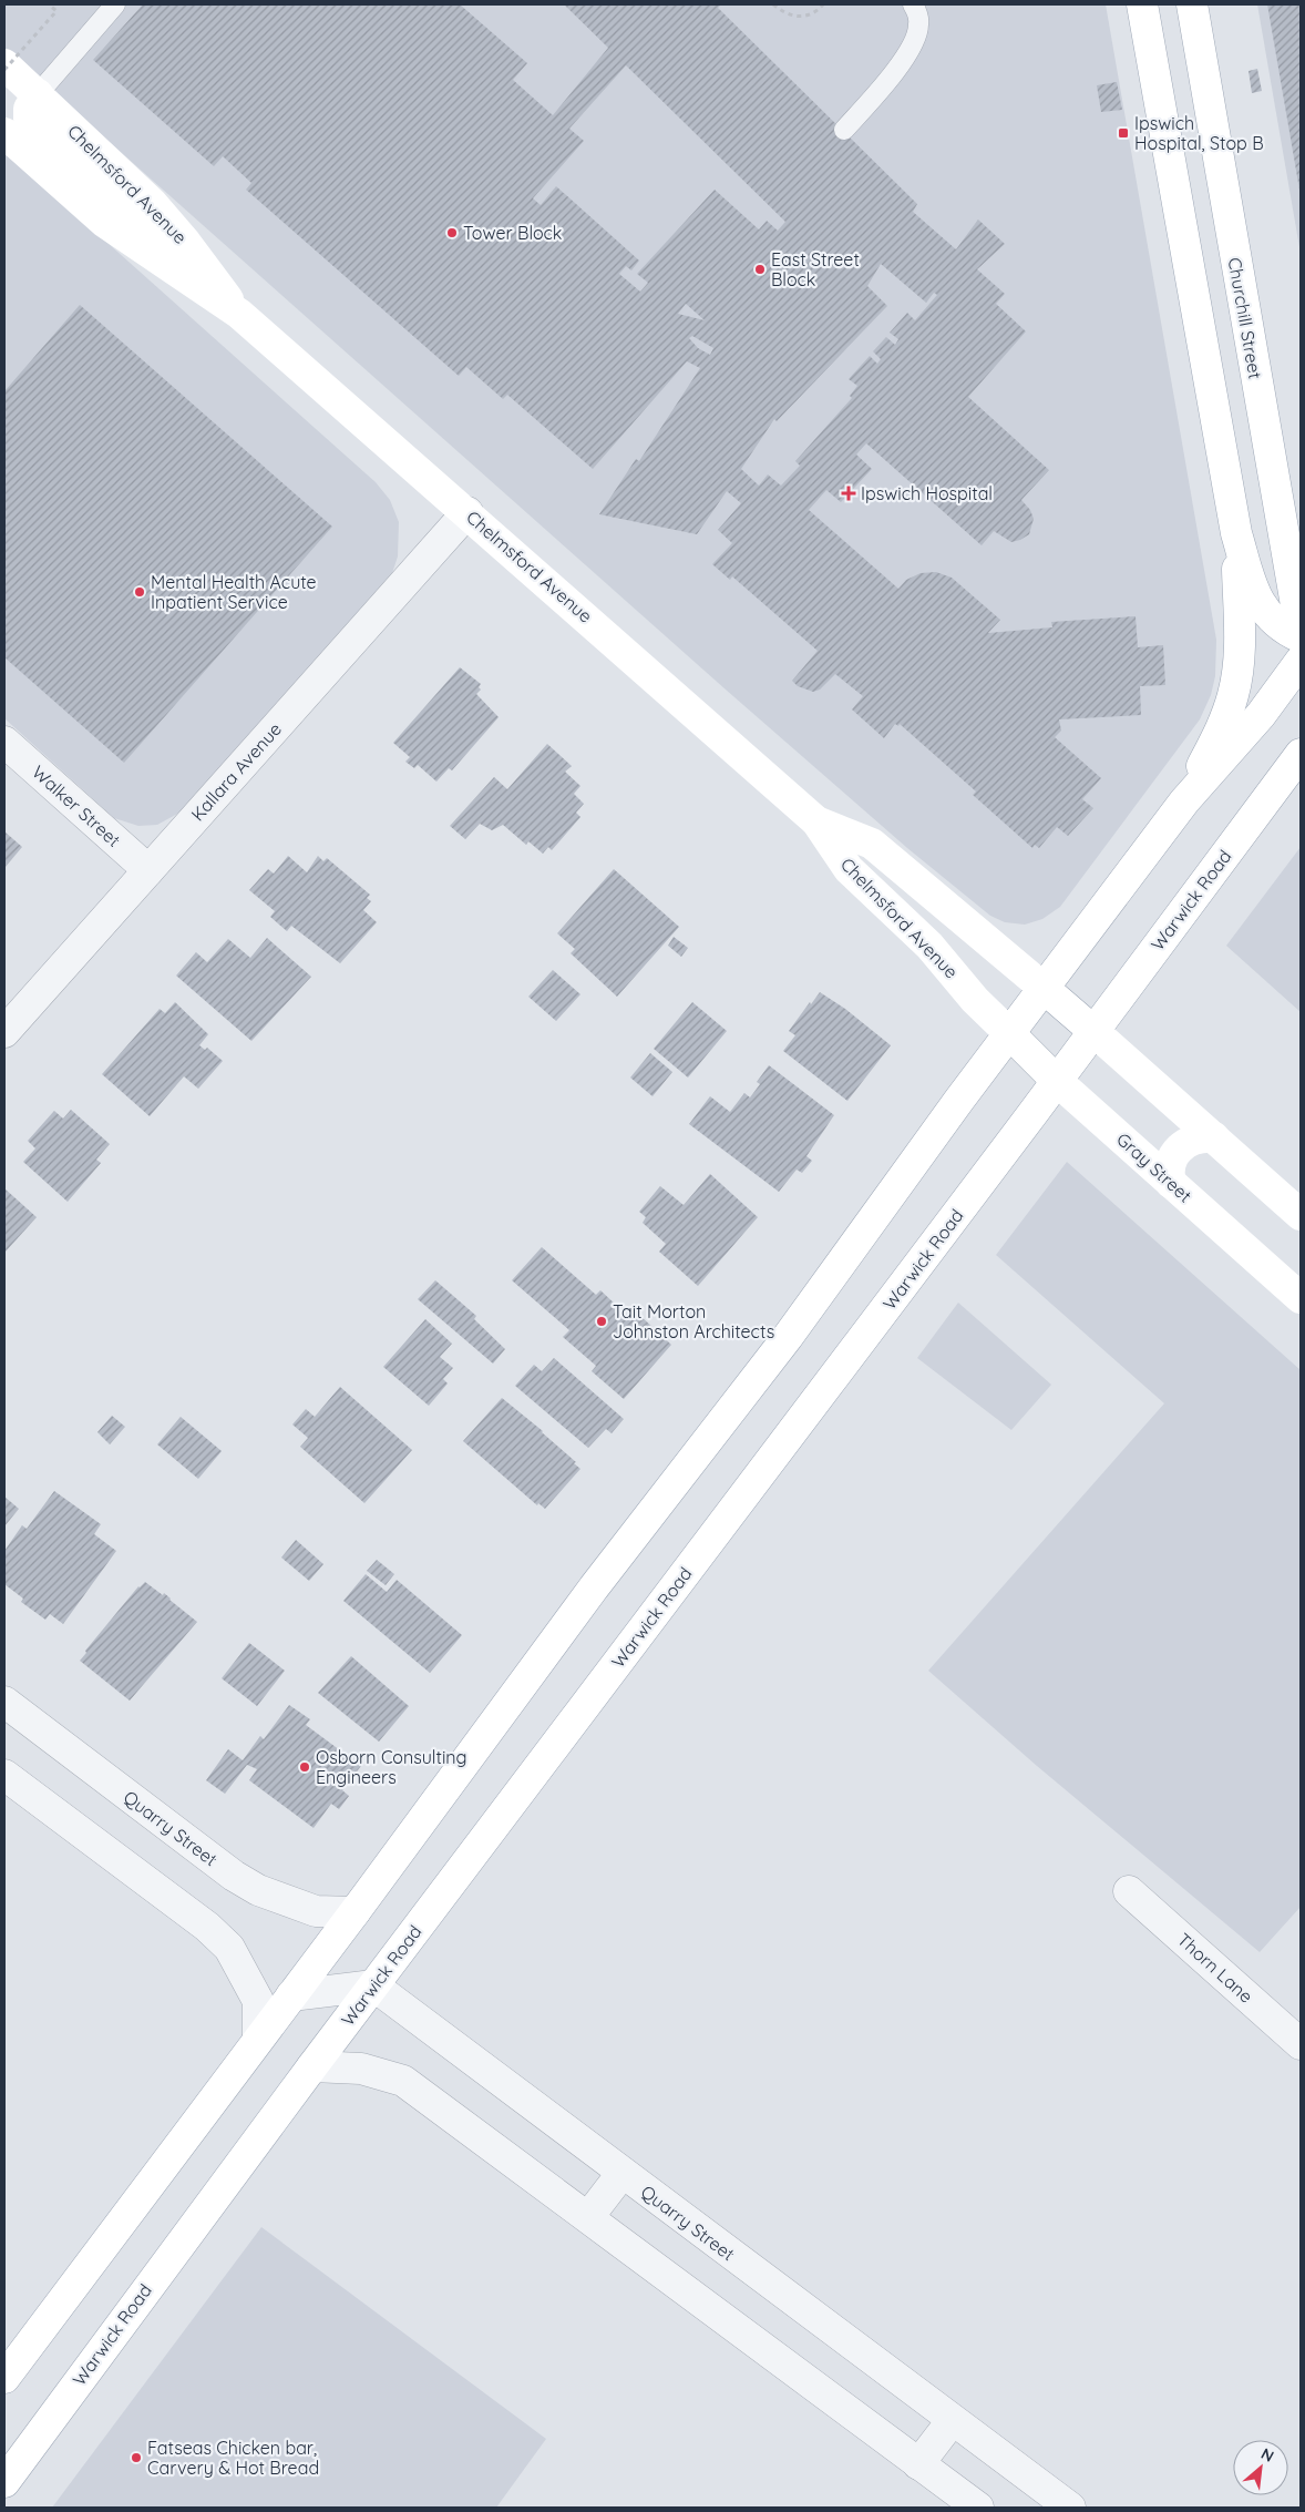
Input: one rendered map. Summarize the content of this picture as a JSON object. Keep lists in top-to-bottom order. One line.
{"streets":{"main road":["Chelmsford Avenue","Churchill Street","Warwick Road","Gray Street"],"street":["Kallara Avenue","Walker Street","Quarry Street","Thorn Lane"]},"crossings":[["Chelmsford Avenue","Kallara Avenue"],["Chelmsford Avenue","Gray Street"],["Kallara Avenue","Walker Street"],["Warwick Road","Gray Street"],["Warwick Road","Quarry Street"]],"places":{"transit":["Ipswich Hospital, Stop B"],"other":["Tower Block","East Street Block","Mental Health Acute Inpatient Service","Tait Morton Johnston Architects","Osborn Consulting Engineers","Fatseas Chicken bar, Carvery & Hot Bread"],"health":["Ipswich Hospital"]},"north":"top right"}
